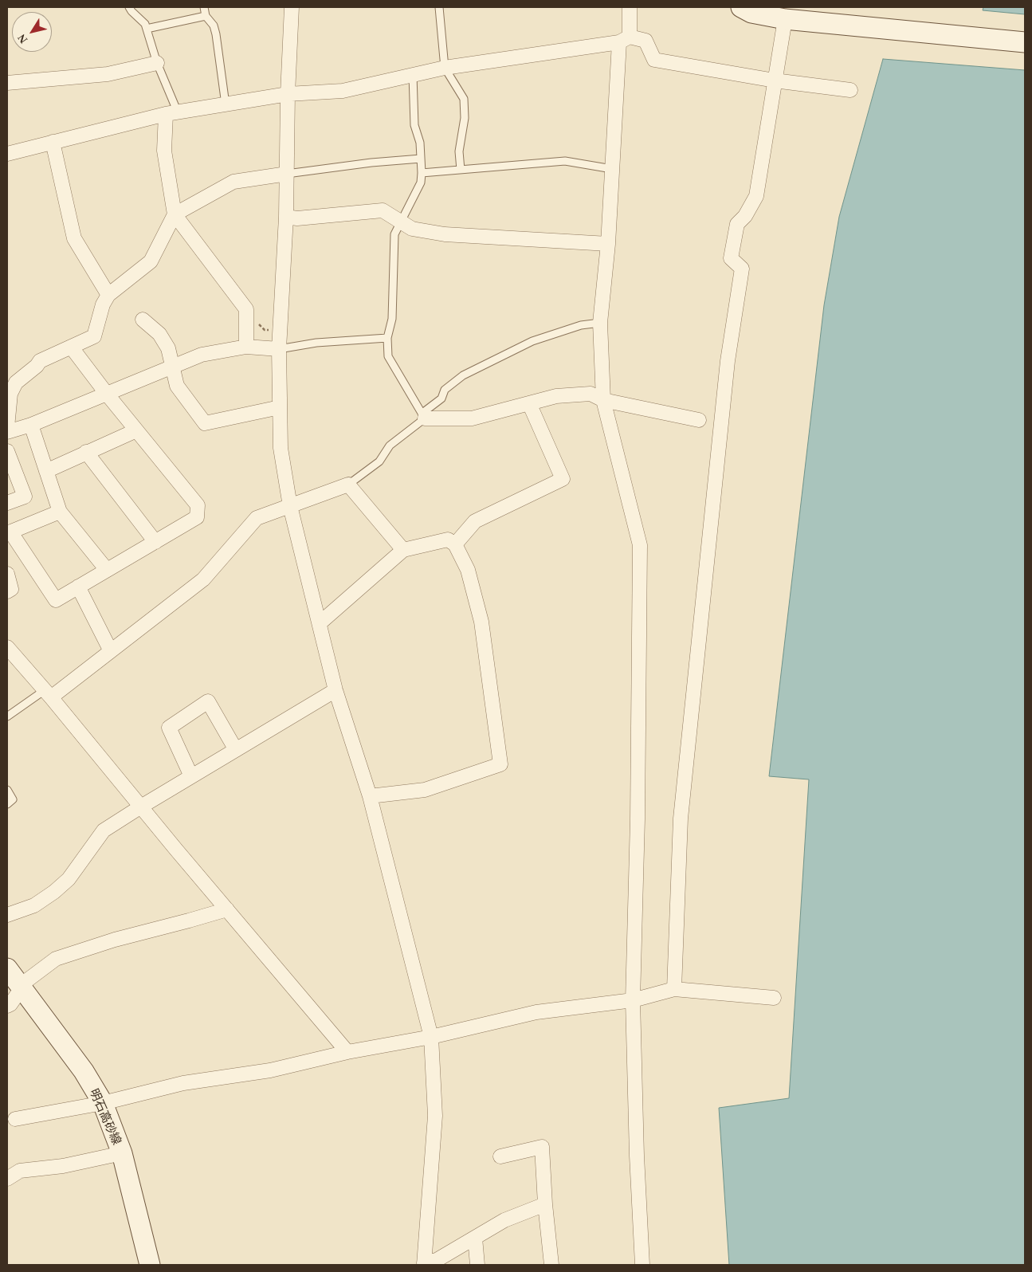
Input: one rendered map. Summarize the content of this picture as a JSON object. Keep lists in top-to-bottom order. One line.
{"streets":{"main road":["明石高砂線"]},"north":"bottom left"}
